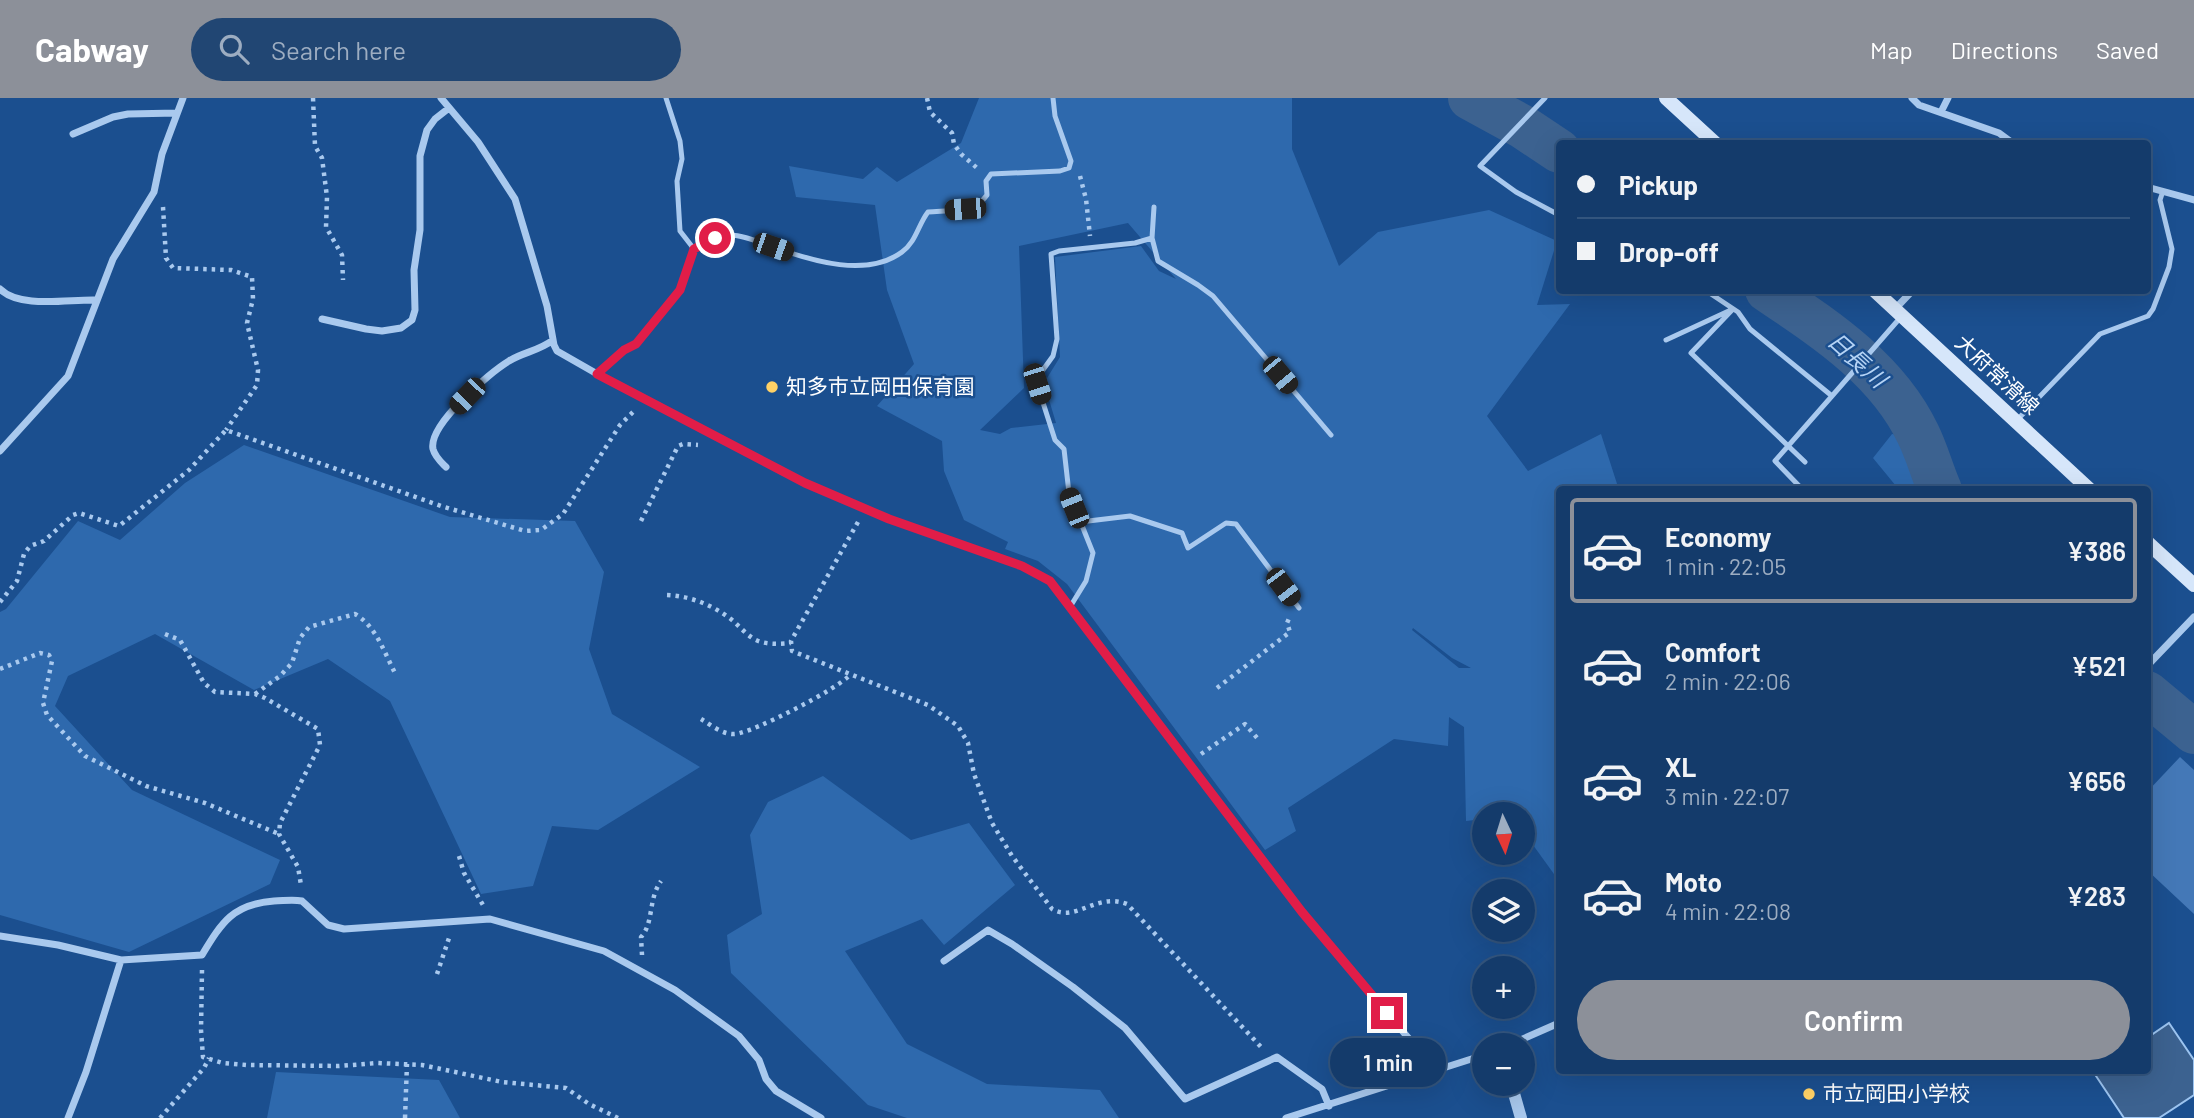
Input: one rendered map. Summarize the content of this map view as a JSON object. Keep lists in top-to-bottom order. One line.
{"streets":{"main road":["大府常滑線"]},"water":["日長川"],"places":["知多市立岡田保育園","市立岡田小学校"],"north":"bottom","page":{"header":"Cabway","search":"Search here","nav":["Map","Directions","Saved"],"banner":["Pickup","Drop-off"],"list":[{"name":"Economy","note":"1 min · 22:05","value":"¥386"},{"name":"Comfort","note":"2 min · 22:06","value":"¥521"},{"name":"XL","note":"3 min · 22:07","value":"¥656"},{"name":"Moto","note":"4 min · 22:08","value":"¥283"}],"map_buttons":["+","−"],"buttons":"Confirm","bubble":"1 min"}}
